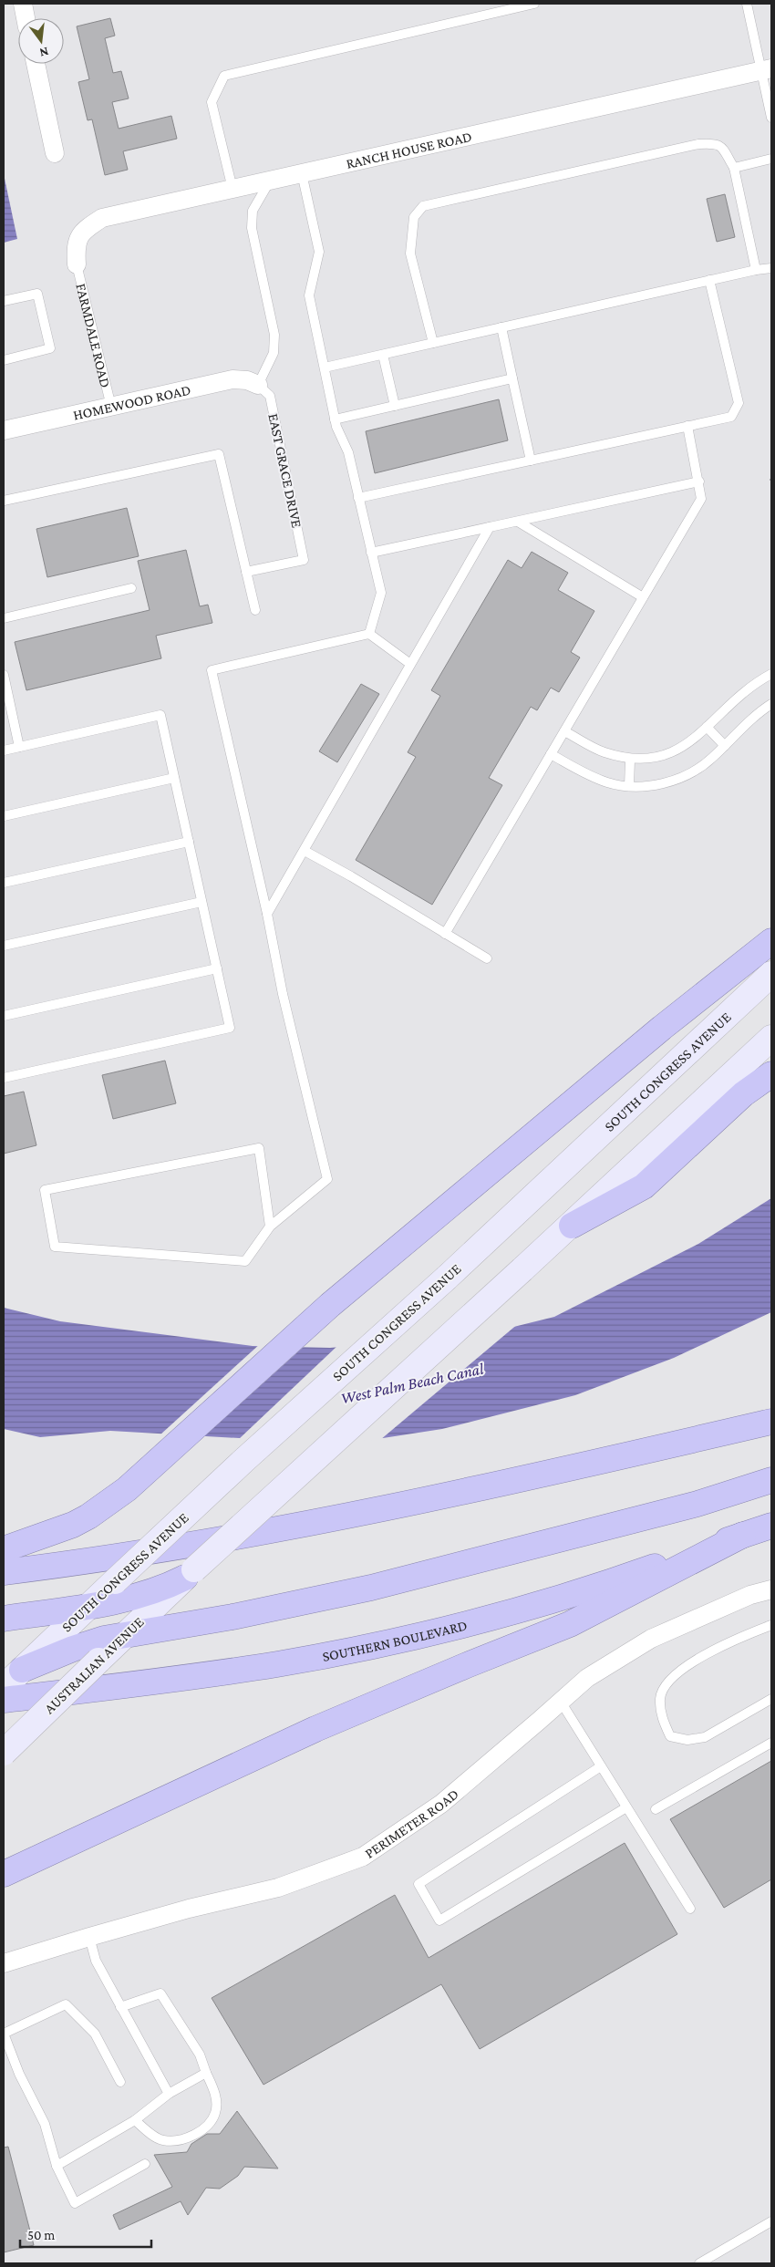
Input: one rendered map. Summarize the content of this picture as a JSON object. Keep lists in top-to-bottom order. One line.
{"streets":{"highway":["SOUTHERN BOULEVARD"],"main road":["SOUTH CONGRESS AVENUE","AUSTRALIAN AVENUE"],"street":["RANCH HOUSE ROAD","HOMEWOOD ROAD","PERIMETER ROAD"],"lane":["FARMDALE ROAD","EAST GRACE DRIVE"]},"crossings":[["RANCH HOUSE ROAD","FARMDALE ROAD"],["FARMDALE ROAD","HOMEWOOD ROAD"],["HOMEWOOD ROAD","EAST GRACE DRIVE"]],"water":["West Palm Beach Canal"],"scale_bar":"50 m","north":"bottom"}
